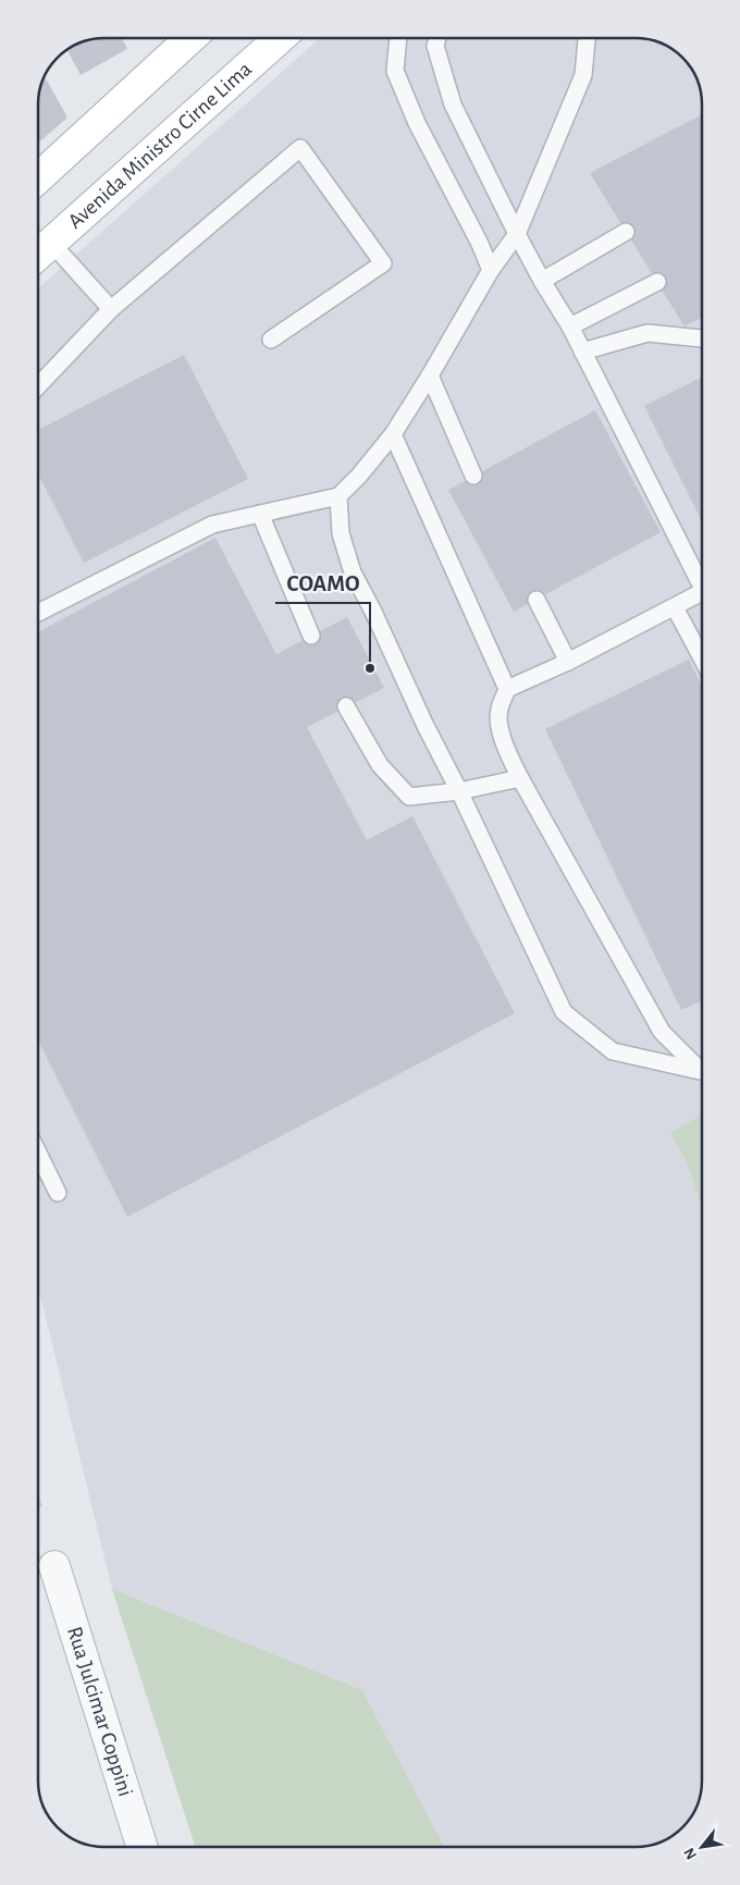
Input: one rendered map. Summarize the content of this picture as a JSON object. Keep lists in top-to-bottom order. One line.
{"streets":{"main road":["Avenida Ministro Cirne Lima"],"street":["Rua Julcimar Coppini"]},"places":["COAMO"],"north":"bottom left"}
